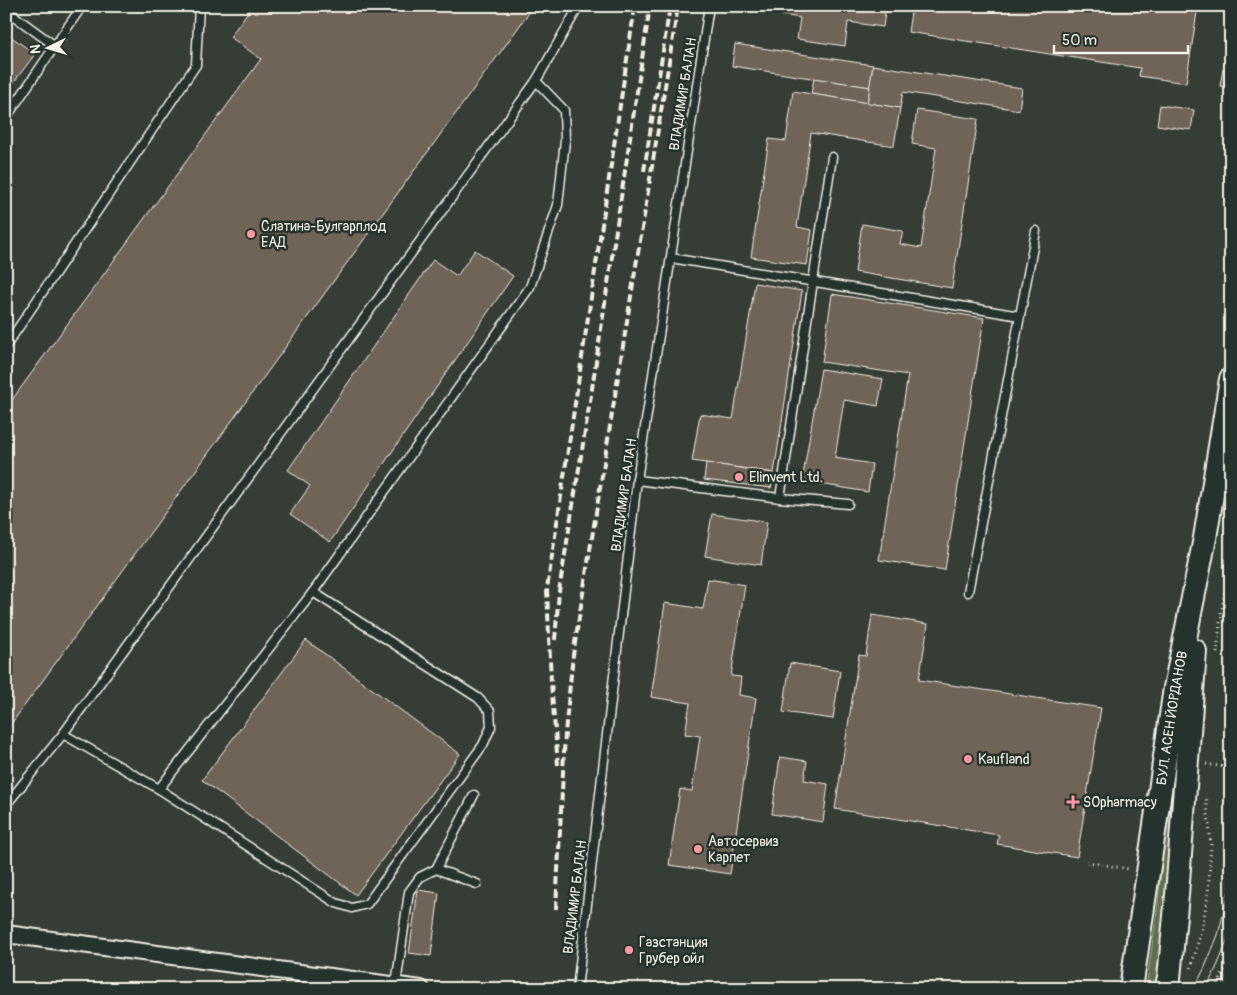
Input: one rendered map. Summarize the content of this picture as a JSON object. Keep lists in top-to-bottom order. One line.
{"streets":{"main road":["БУЛ. АСЕН ЙОРДАНОВ"],"lane":["ВЛАДИМИР БАЛАН"]},"places":{"other":["Слатина-Булгарплод ЕАД","Elinvent Ltd.","Kaufland","Автосервиз Карпет","Газстанция Грубер ойл"],"health":["SOpharmacy"]},"scale_bar":"50 m","north":"left"}
